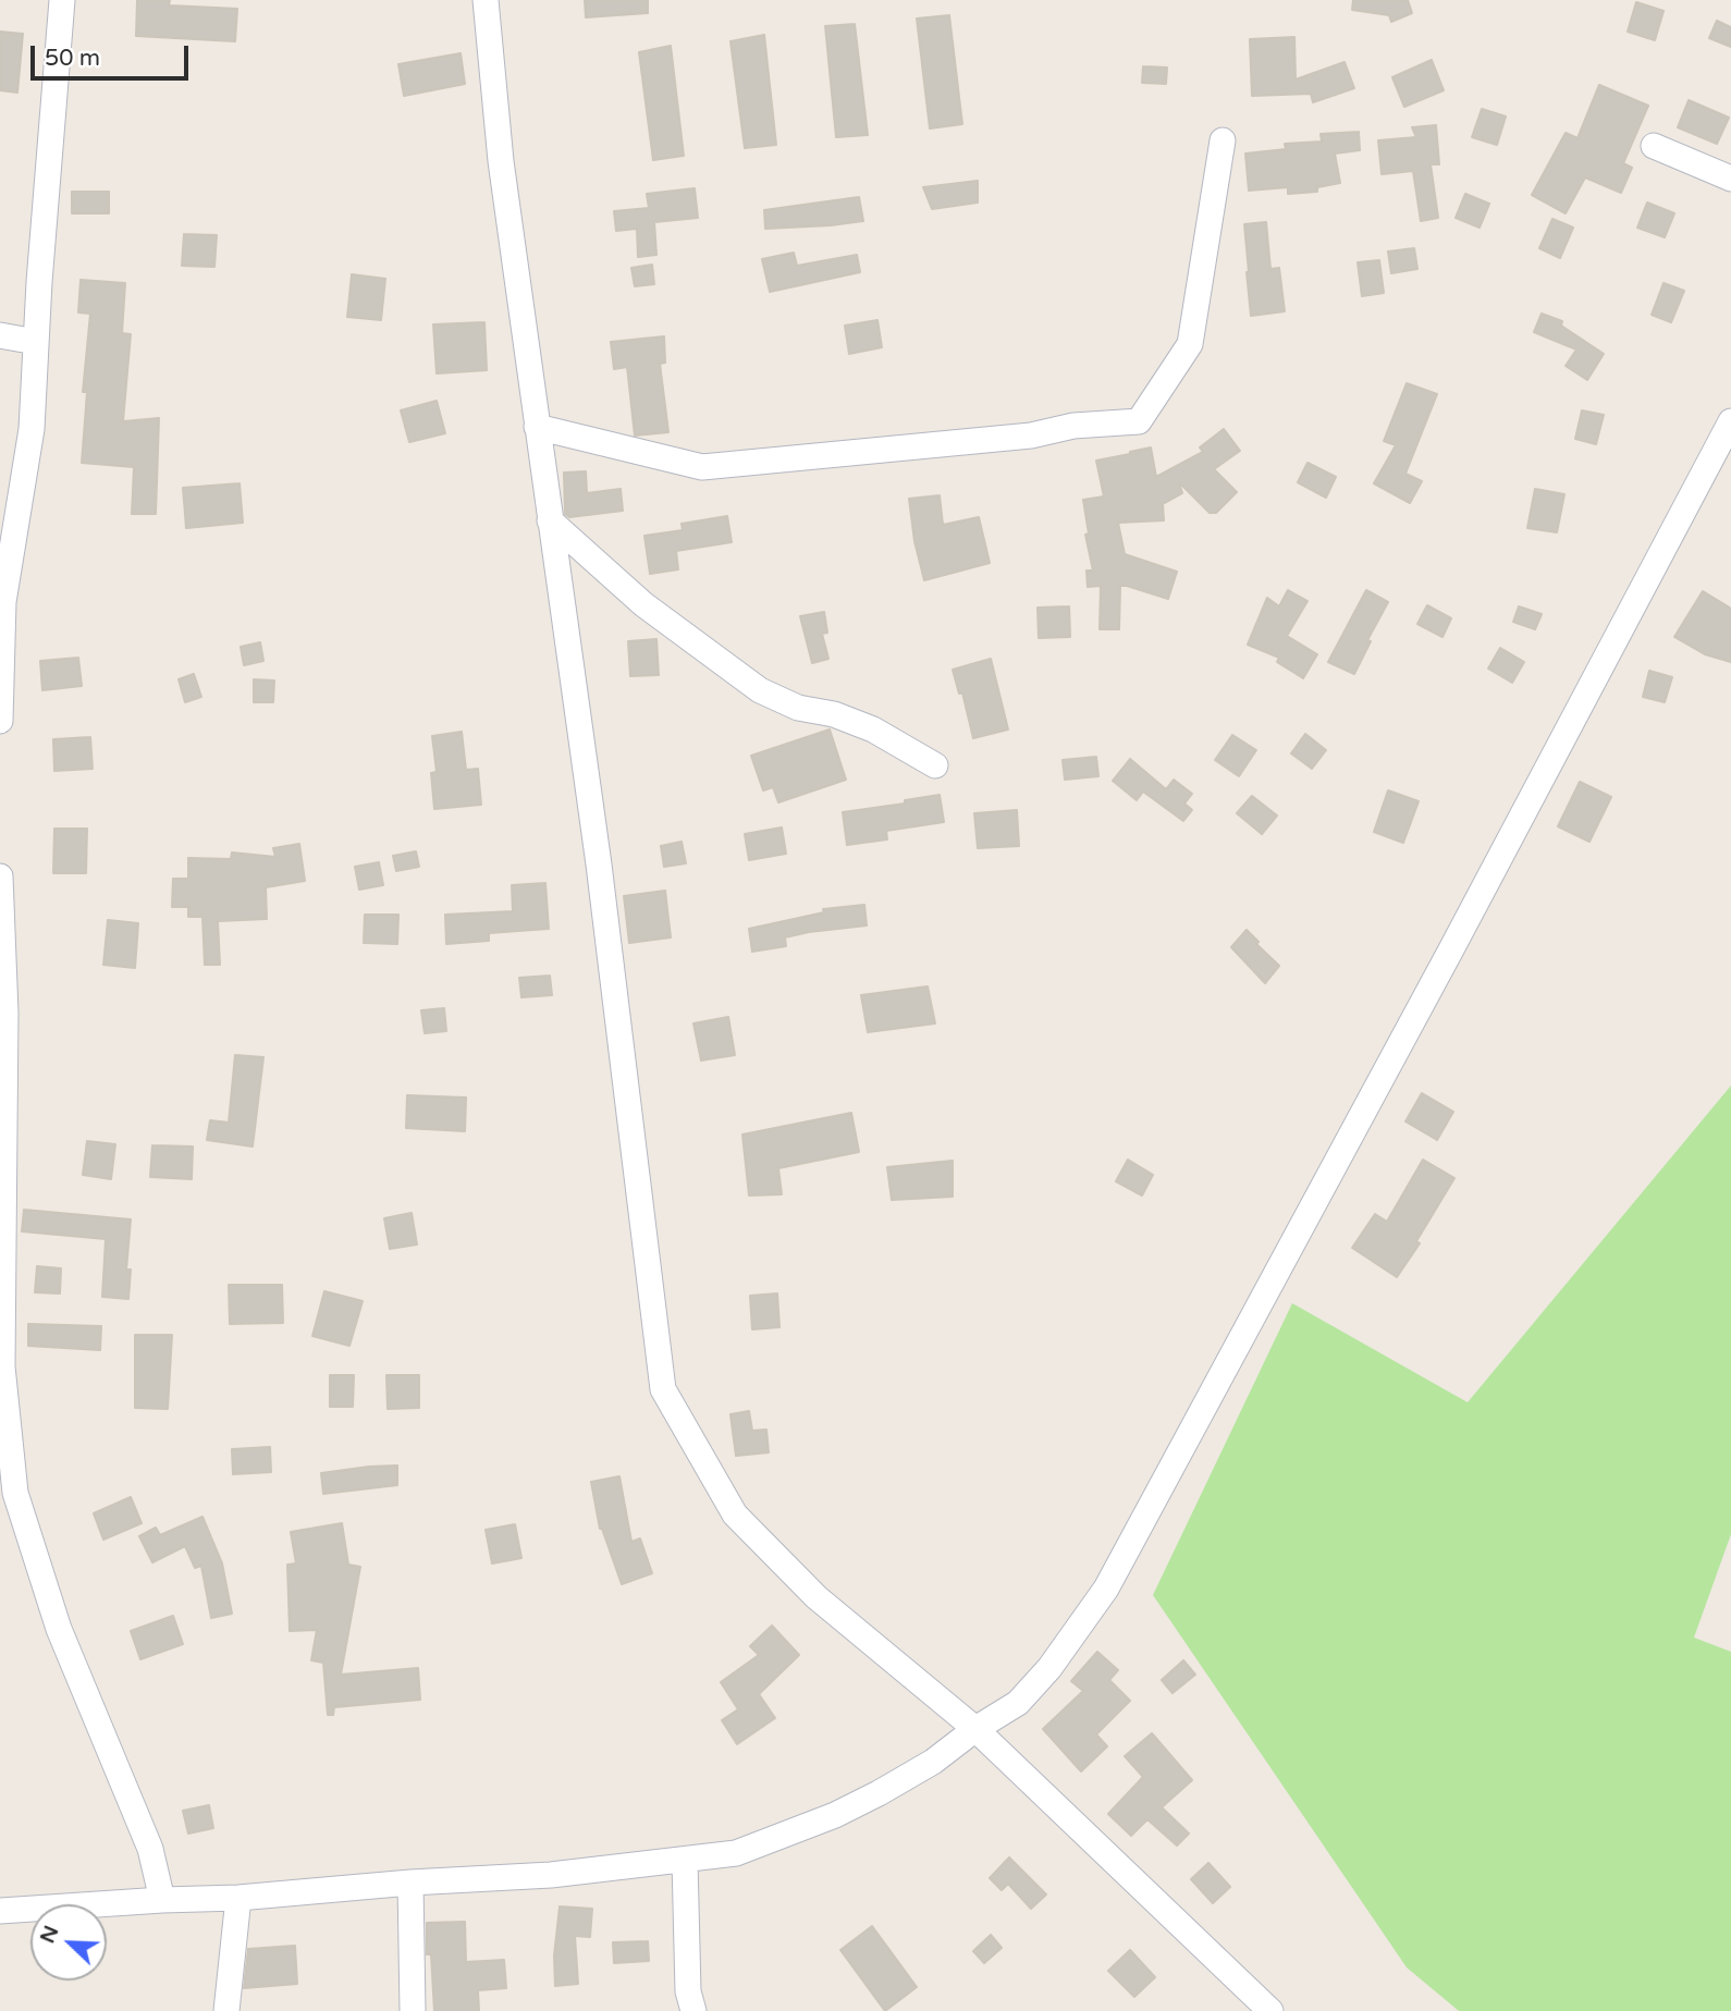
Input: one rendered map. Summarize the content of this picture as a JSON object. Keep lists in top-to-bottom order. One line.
{"scale_bar":"50 m","north":"top left"}
